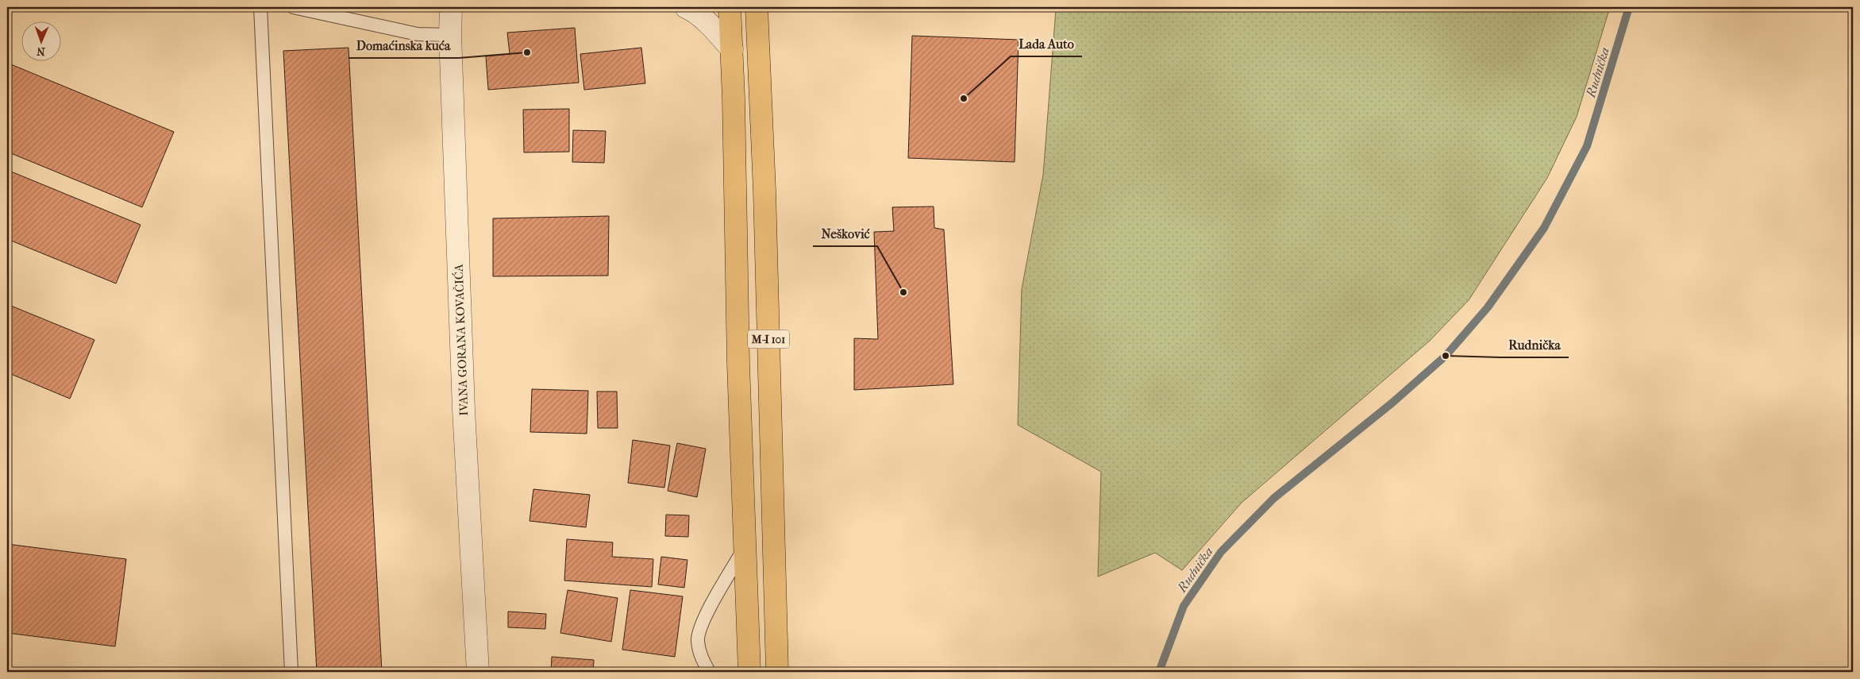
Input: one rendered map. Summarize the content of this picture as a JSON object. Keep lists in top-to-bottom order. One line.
{"streets":{"main road":["M-I 101"],"street":["IVANA GORANA KOVAČIĆA"]},"water":["Rudnička"],"places":["Domaćinska kuća","Lada Auto","Nešković","Rudnička"],"north":"bottom"}
